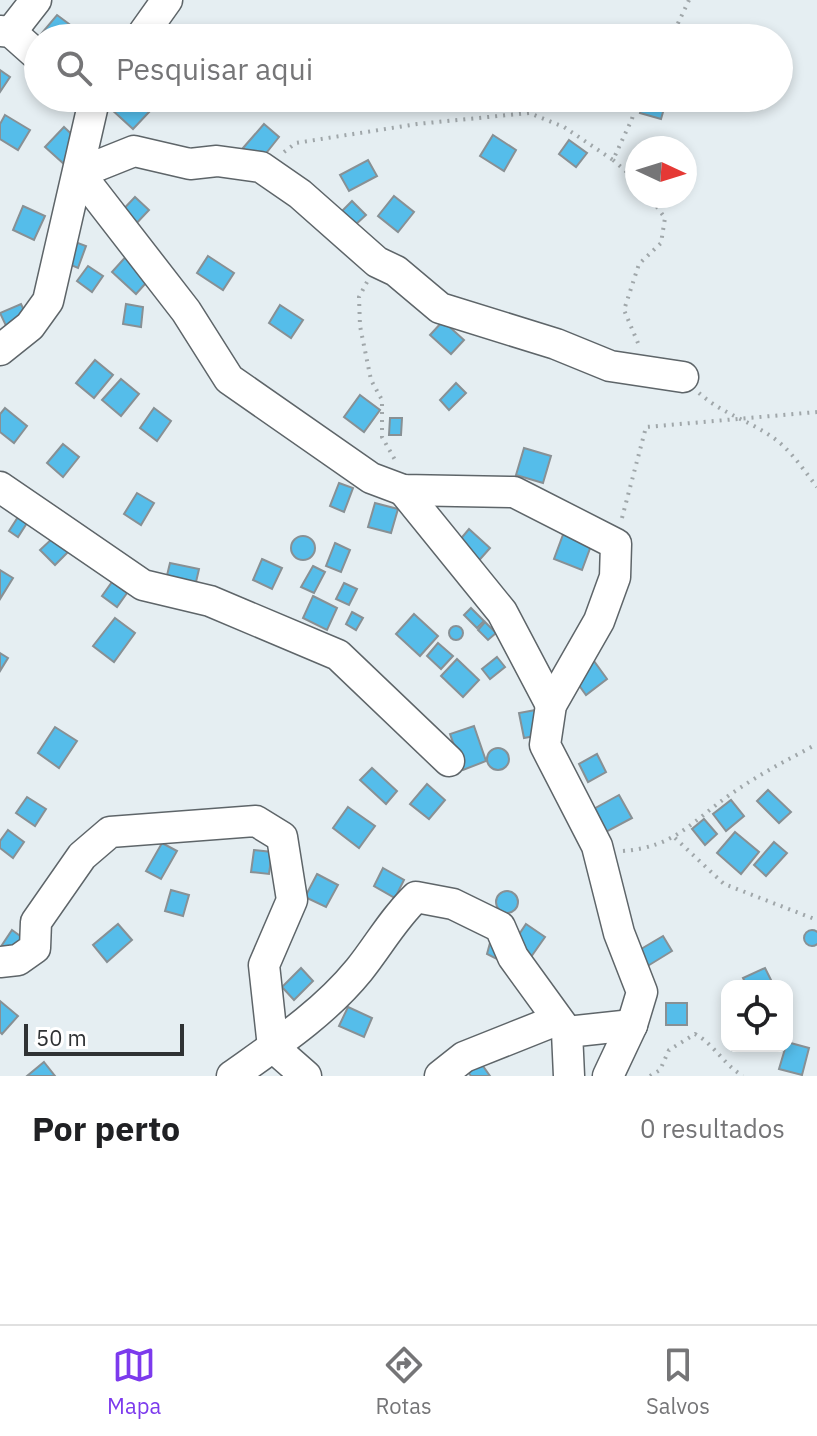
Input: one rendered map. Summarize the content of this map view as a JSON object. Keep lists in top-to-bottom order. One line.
{"scale_bar":"50 m","north":"right","page":{"search":"Pesquisar aqui","scale":"50 m","heading":["Por perto","0 resultados"],"nav":["Mapa","Rotas","Salvos"]}}
